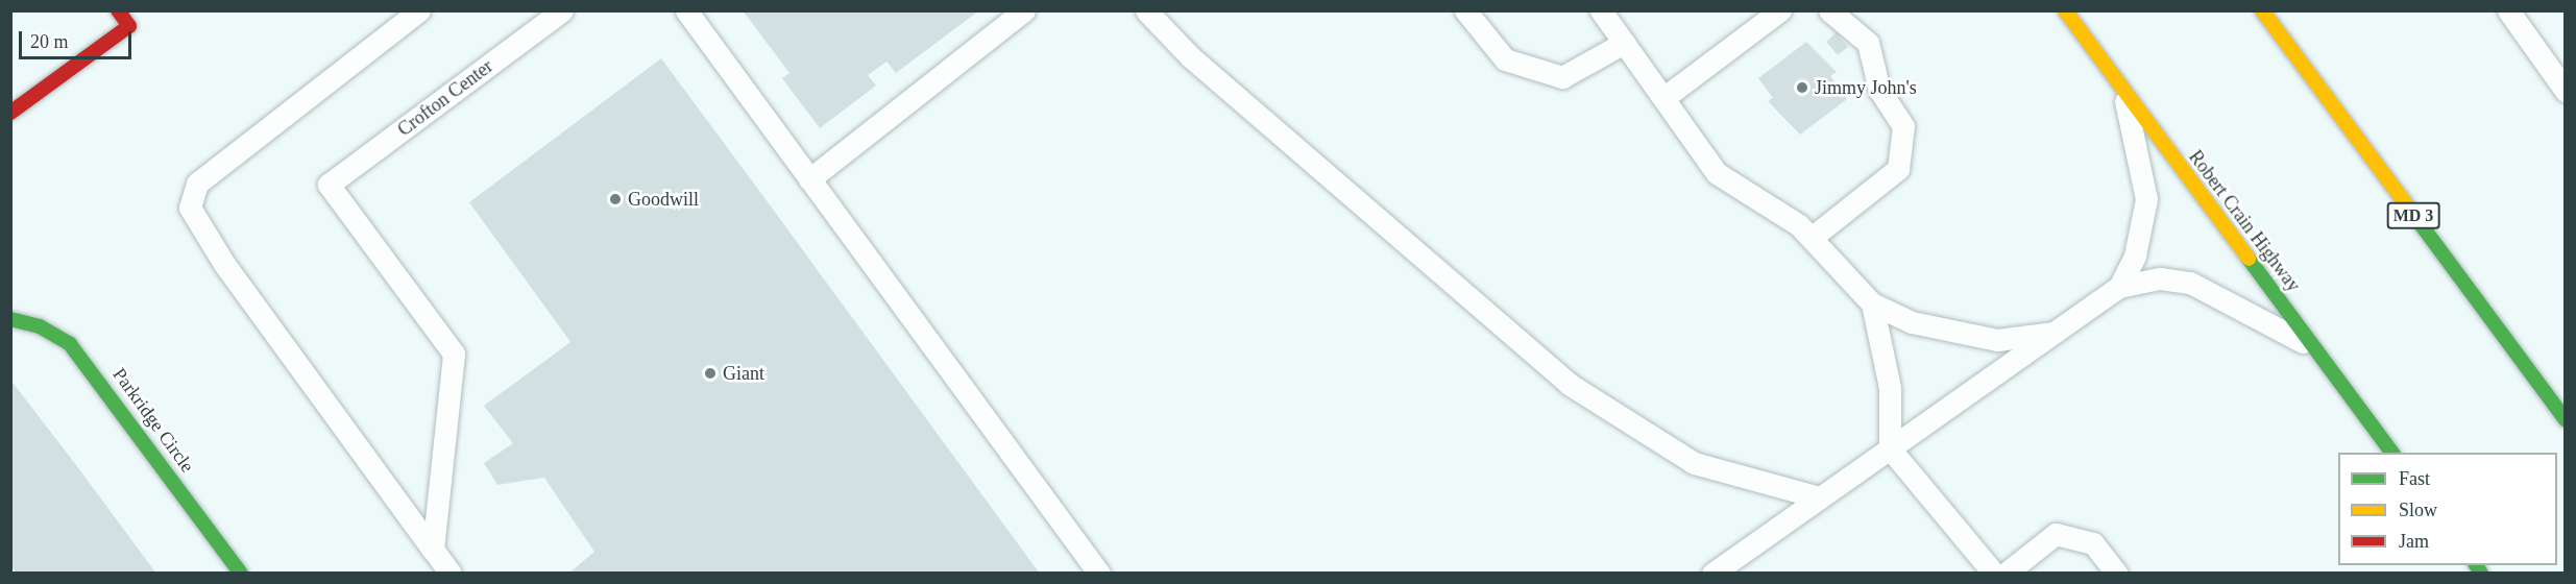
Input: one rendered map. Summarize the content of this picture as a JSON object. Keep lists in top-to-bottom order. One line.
{"streets":{"main road":["MD 3","Robert Crain Highway","Parkridge Circle"],"lane":["Crofton Center"]},"places":["Jimmy John's","Goodwill","Giant"],"legend":["Fast","Slow","Jam"],"scale_bar":"20 m"}
